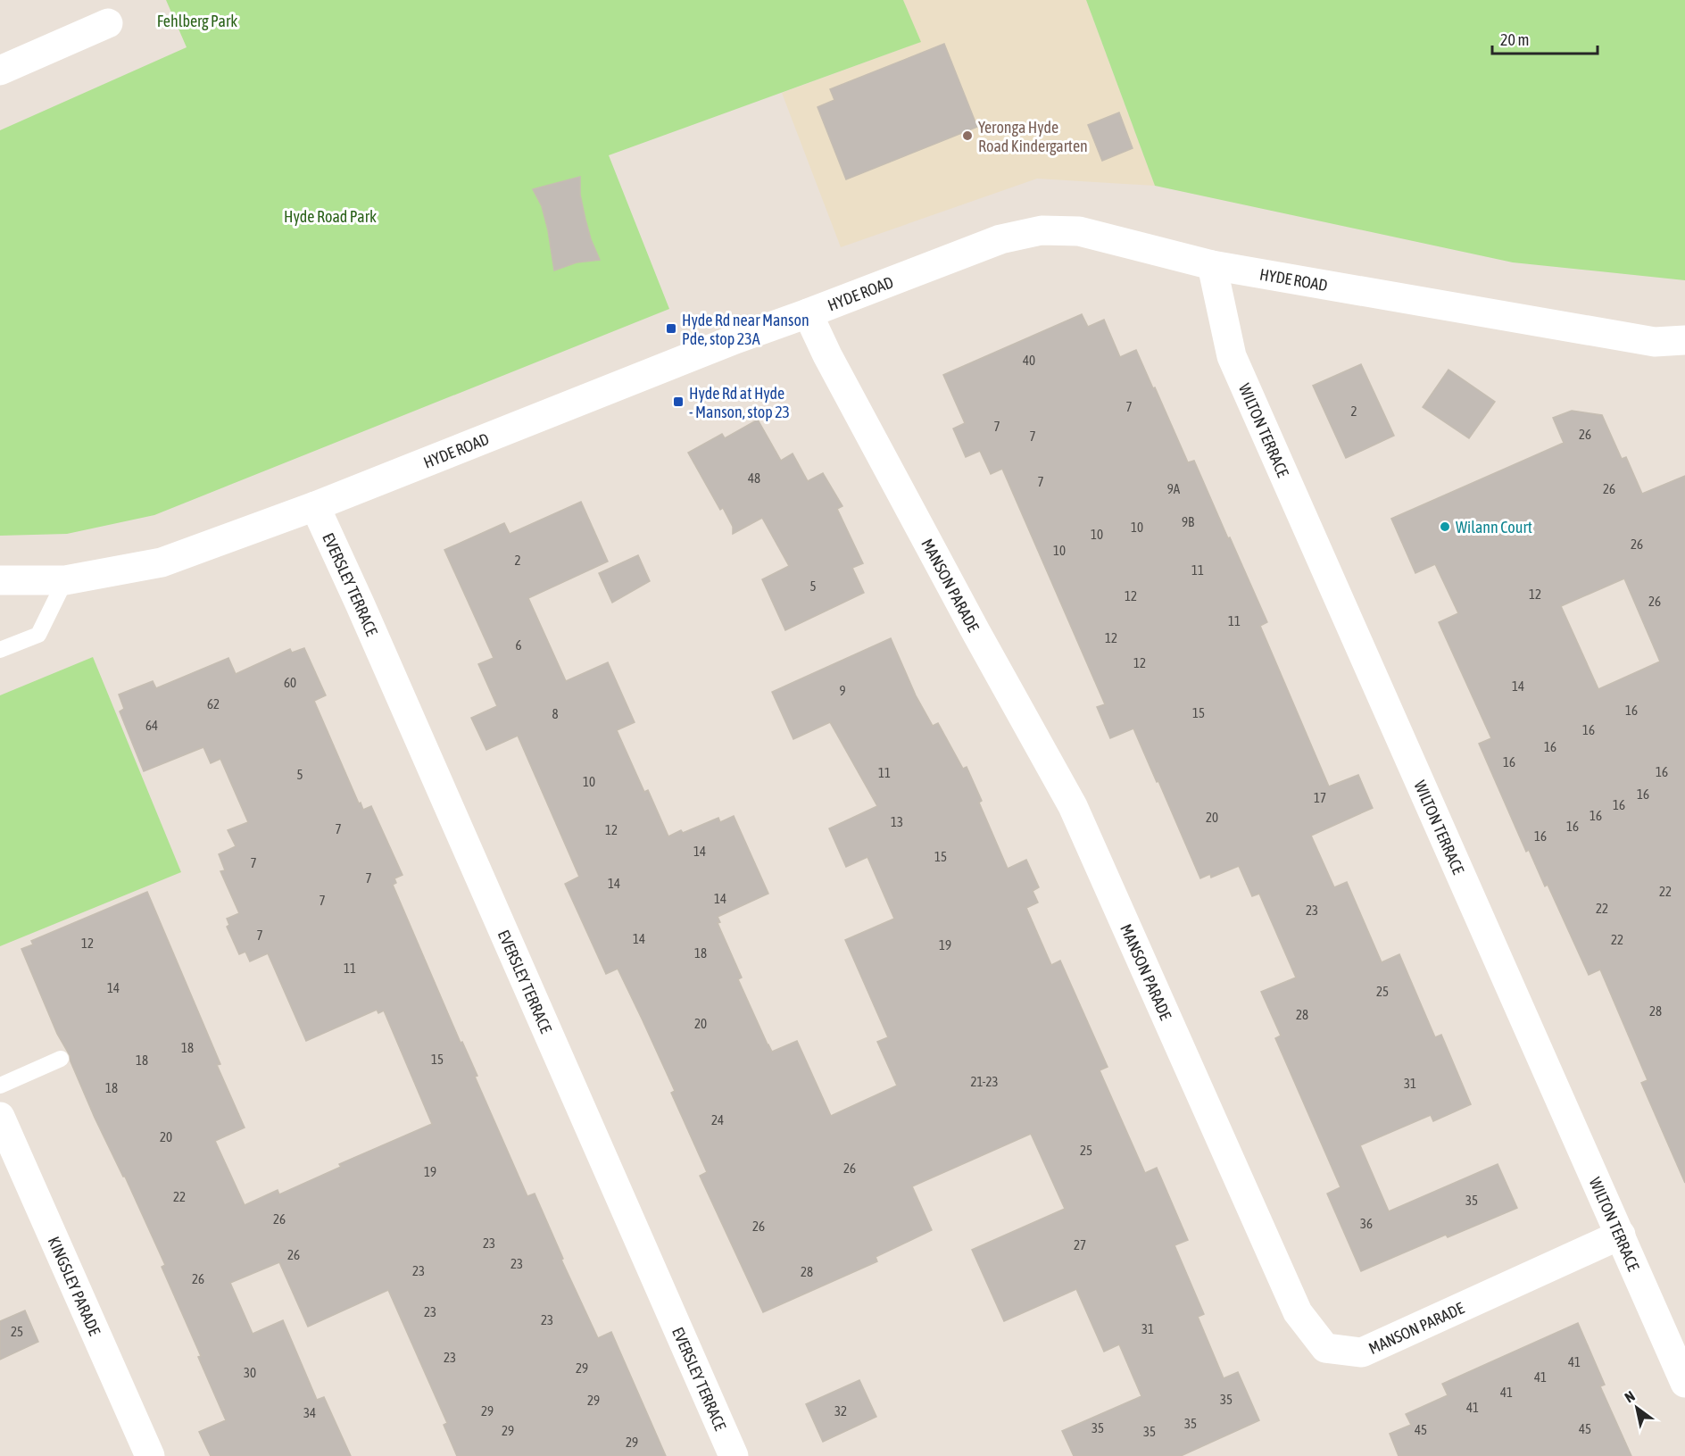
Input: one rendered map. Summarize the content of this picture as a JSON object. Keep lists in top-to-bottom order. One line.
{"streets":{"street":["HYDE ROAD","WILTON TERRACE","EVERSLEY TERRACE","MANSON PARADE","KINGSLEY PARADE"]},"crossings":[["HYDE ROAD","WILTON TERRACE"],["HYDE ROAD","EVERSLEY TERRACE"],["HYDE ROAD","MANSON PARADE"],["WILTON TERRACE","MANSON PARADE"]],"parks":["Fehlberg Park","Hyde Road Park"],"places":{"other":["Yeronga Hyde Road Kindergarten","Wilann Court"],"transit":["Hyde Rd near Manson Pde, stop 23A","Hyde Rd at Hyde - Manson, stop 23"]},"house_numbers":["40","7","2","7","26","7","48","7","9A","26","9B","10","10","26","10","2","11","5","12","12","26","11","12","6","12","60","14","9","62","16","15","8","64","16","16","16","16","11","5","10","16","17","16","16","20","13","16","7","12","16","14","15","7","7","14","22","14","7","22","23","7","14","22","12","19","18","11","14","25","28","28","20","18","15","18","21-23","31","18","24","20","25","26","19","22","35","26","36","26","23","27","26","23","23","28","26","23","23","31","25","23","41","29","30","41","41","35","29","41","29","32","34","35","35","45","45","29","35","29"],"scale_bar":"20 m","north":"top left"}
